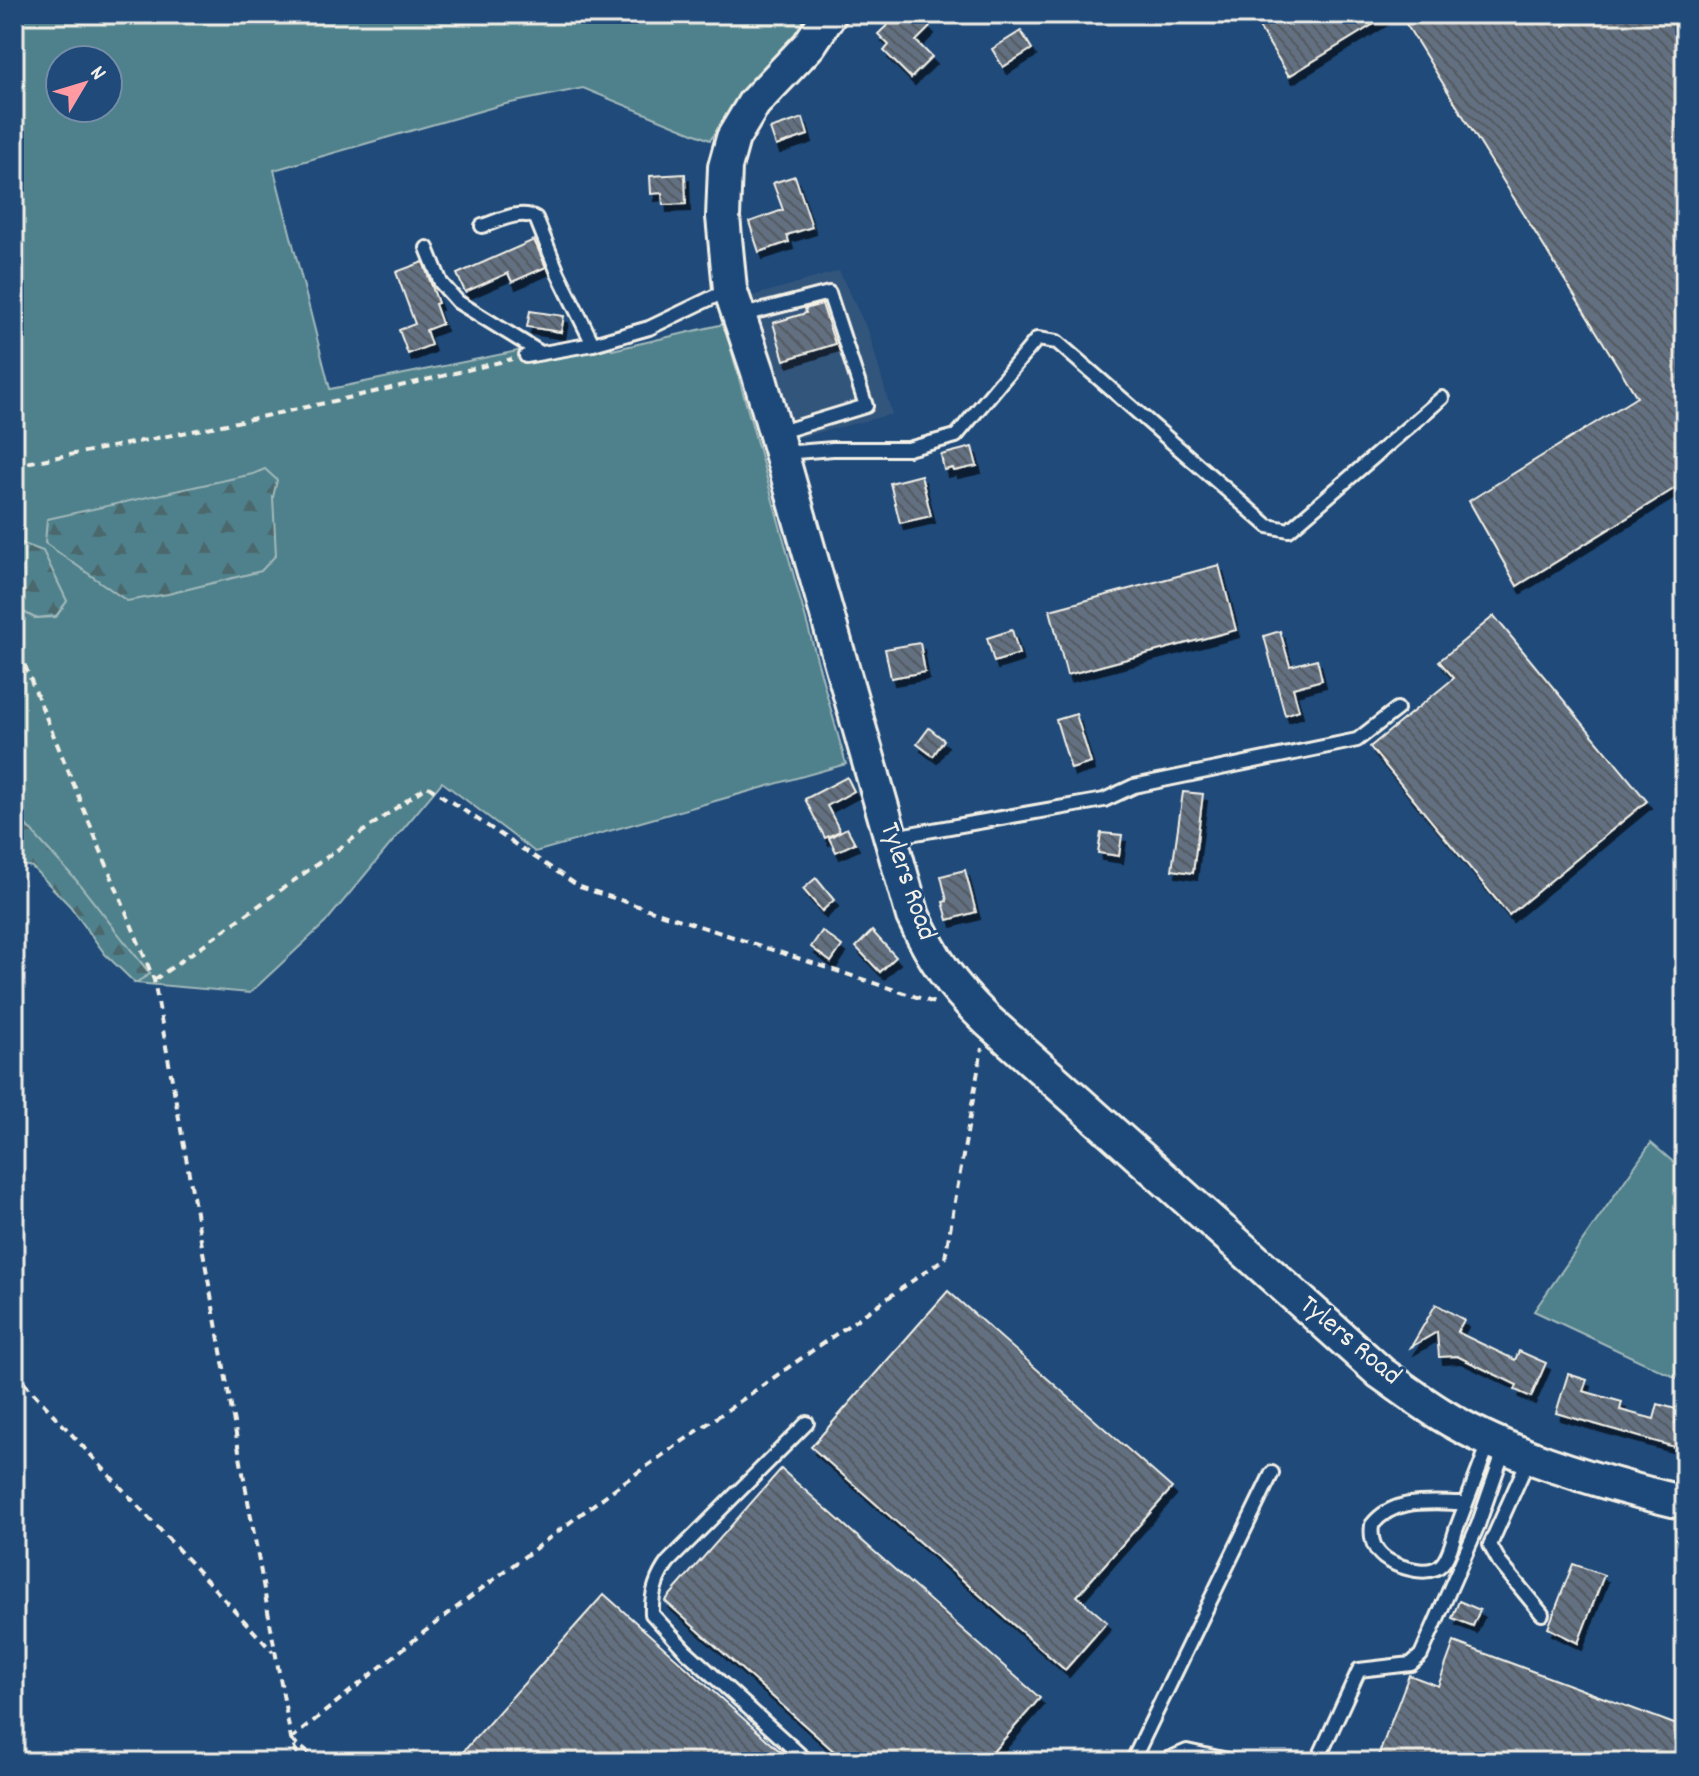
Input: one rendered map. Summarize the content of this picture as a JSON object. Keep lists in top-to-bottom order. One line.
{"streets":{"street":["Tylers Road"]},"north":"top right"}
